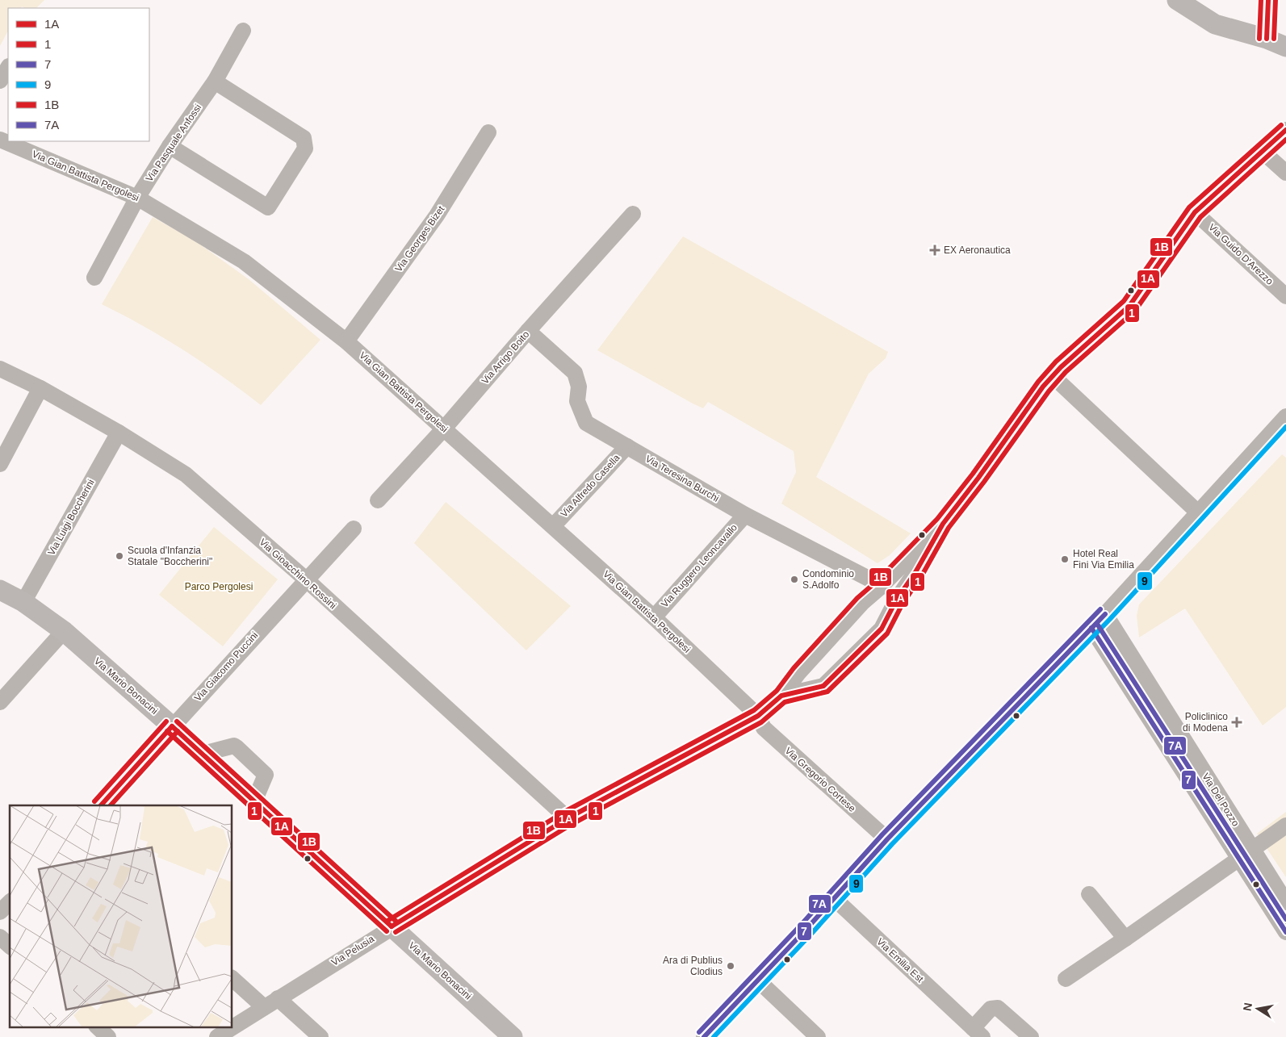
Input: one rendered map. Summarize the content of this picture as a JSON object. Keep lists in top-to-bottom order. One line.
{"streets":{"main road":["Via Mario Bonacini"],"street":["Via Pasquale Anfossi","Via Gian Battista Pergolesi","Via Georges Bizet","Via Guido D'Arezzo","Via Arrigo Boito","Via Teresina Burchi","Via Alfredo Casella","Via Luigi Boccherini","Via Ruggero Leoncavallo","Via Gioacchino Rossini","Via Giacomo Puccini","Via Gregorio Cortese","Via Del Pozzo","Via Pelusia","Via Emilia Est"]},"crossings":[["Via Pasquale Anfossi","Via Gian Battista Pergolesi"],["Via Gian Battista Pergolesi","Via Georges Bizet"],["Via Gian Battista Pergolesi","Via Arrigo Boito"],["Via Gian Battista Pergolesi","Via Alfredo Casella"],["Via Gian Battista Pergolesi","Via Ruggero Leoncavallo"],["Via Gian Battista Pergolesi","Via Gregorio Cortese"],["Via Gian Battista Pergolesi","Via Pelusia"],["Via Guido D'Arezzo","Via Pelusia"],["Via Arrigo Boito","Via Teresina Burchi"],["Via Teresina Burchi","Via Alfredo Casella"],["Via Teresina Burchi","Via Ruggero Leoncavallo"],["Via Teresina Burchi","Via Pelusia"],["Via Luigi Boccherini","Via Gioacchino Rossini"],["Via Luigi Boccherini","Via Mario Bonacini"],["Via Gioacchino Rossini","Via Giacomo Puccini"],["Via Gioacchino Rossini","Via Pelusia"],["Via Giacomo Puccini","Via Mario Bonacini"],["Via Mario Bonacini","Via Pelusia"],["Via Gregorio Cortese","Via Pelusia"]],"parks":["Parco Pergolesi"],"places":{"health":["EX Aeronautica","Policlinico di Modena"],"other":["Scuola d'Infanzia Statale \"Boccherini\"","Hotel Real Fini Via Emilia","Condominio S.Adolfo","Ara di Publius Clodius"]},"lines":["transit line 1A","transit line 1","transit line 1B","transit line 9","transit line 7A","transit line 7"],"legend":["1A","1","7","9","1B","7A"],"north":"left"}
